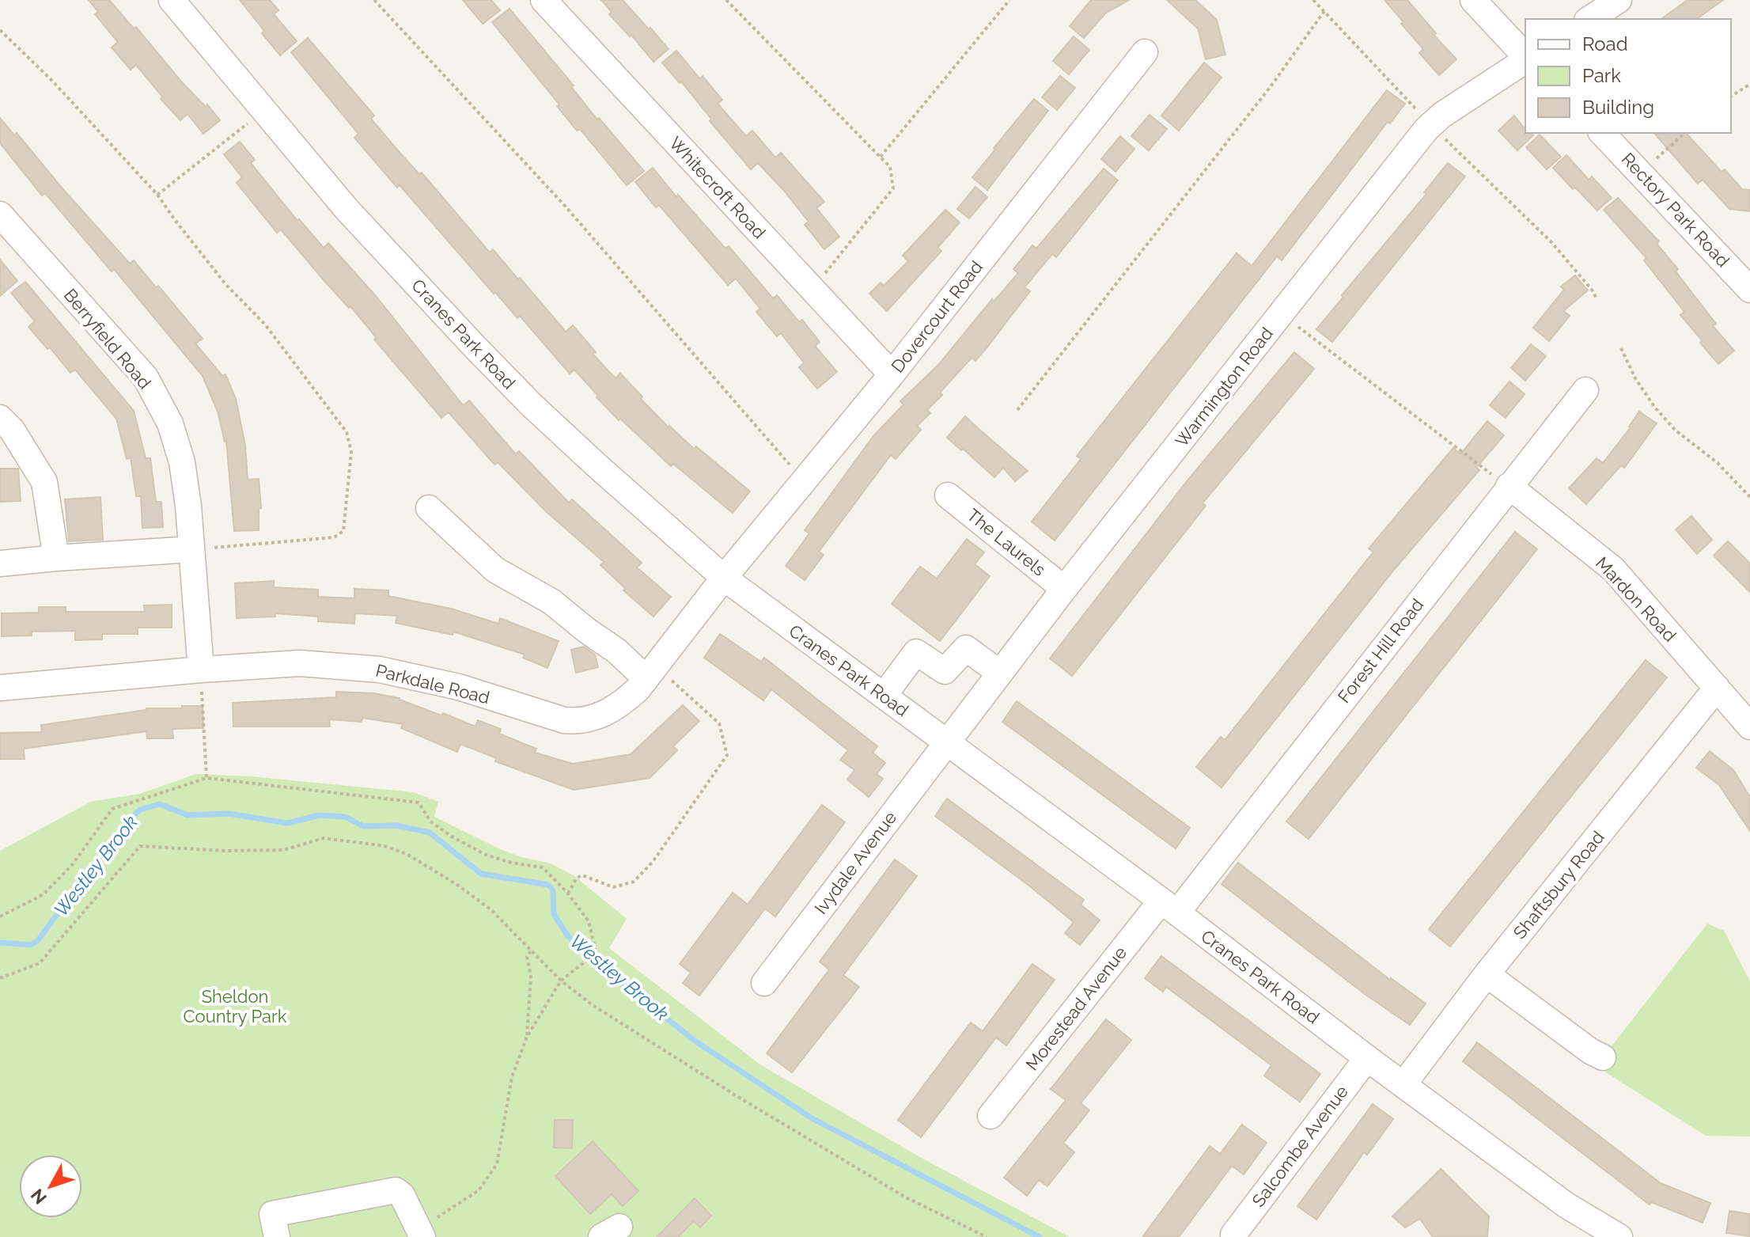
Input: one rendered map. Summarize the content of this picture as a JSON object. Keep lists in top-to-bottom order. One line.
{"streets":{"street":["Whitecroft Road","Rectory Park Road","Dovercourt Road","Cranes Park Road","Berryfield Road","Warmington Road","The Laurels","Mardon Road","Forest Hill Road","Parkdale Road","Ivydale Avenue","Shaftsbury Road","Morestead Avenue","Salcombe Avenue"]},"crossings":[["Whitecroft Road","Dovercourt Road"],["Dovercourt Road","Cranes Park Road"],["Dovercourt Road","Parkdale Road"],["Cranes Park Road","Warmington Road"],["Cranes Park Road","Forest Hill Road"],["Cranes Park Road","Parkdale Road"],["Cranes Park Road","Ivydale Avenue"],["Cranes Park Road","Shaftsbury Road"],["Cranes Park Road","Morestead Avenue"],["Cranes Park Road","Salcombe Avenue"],["Berryfield Road","Parkdale Road"],["Warmington Road","The Laurels"],["Warmington Road","Ivydale Avenue"],["Mardon Road","Forest Hill Road"],["Mardon Road","Shaftsbury Road"],["Forest Hill Road","Morestead Avenue"]],"water":["Westley Brook"],"parks":["Sheldon Country Park"],"legend":["Road","Park","Building"],"north":"bottom left"}
